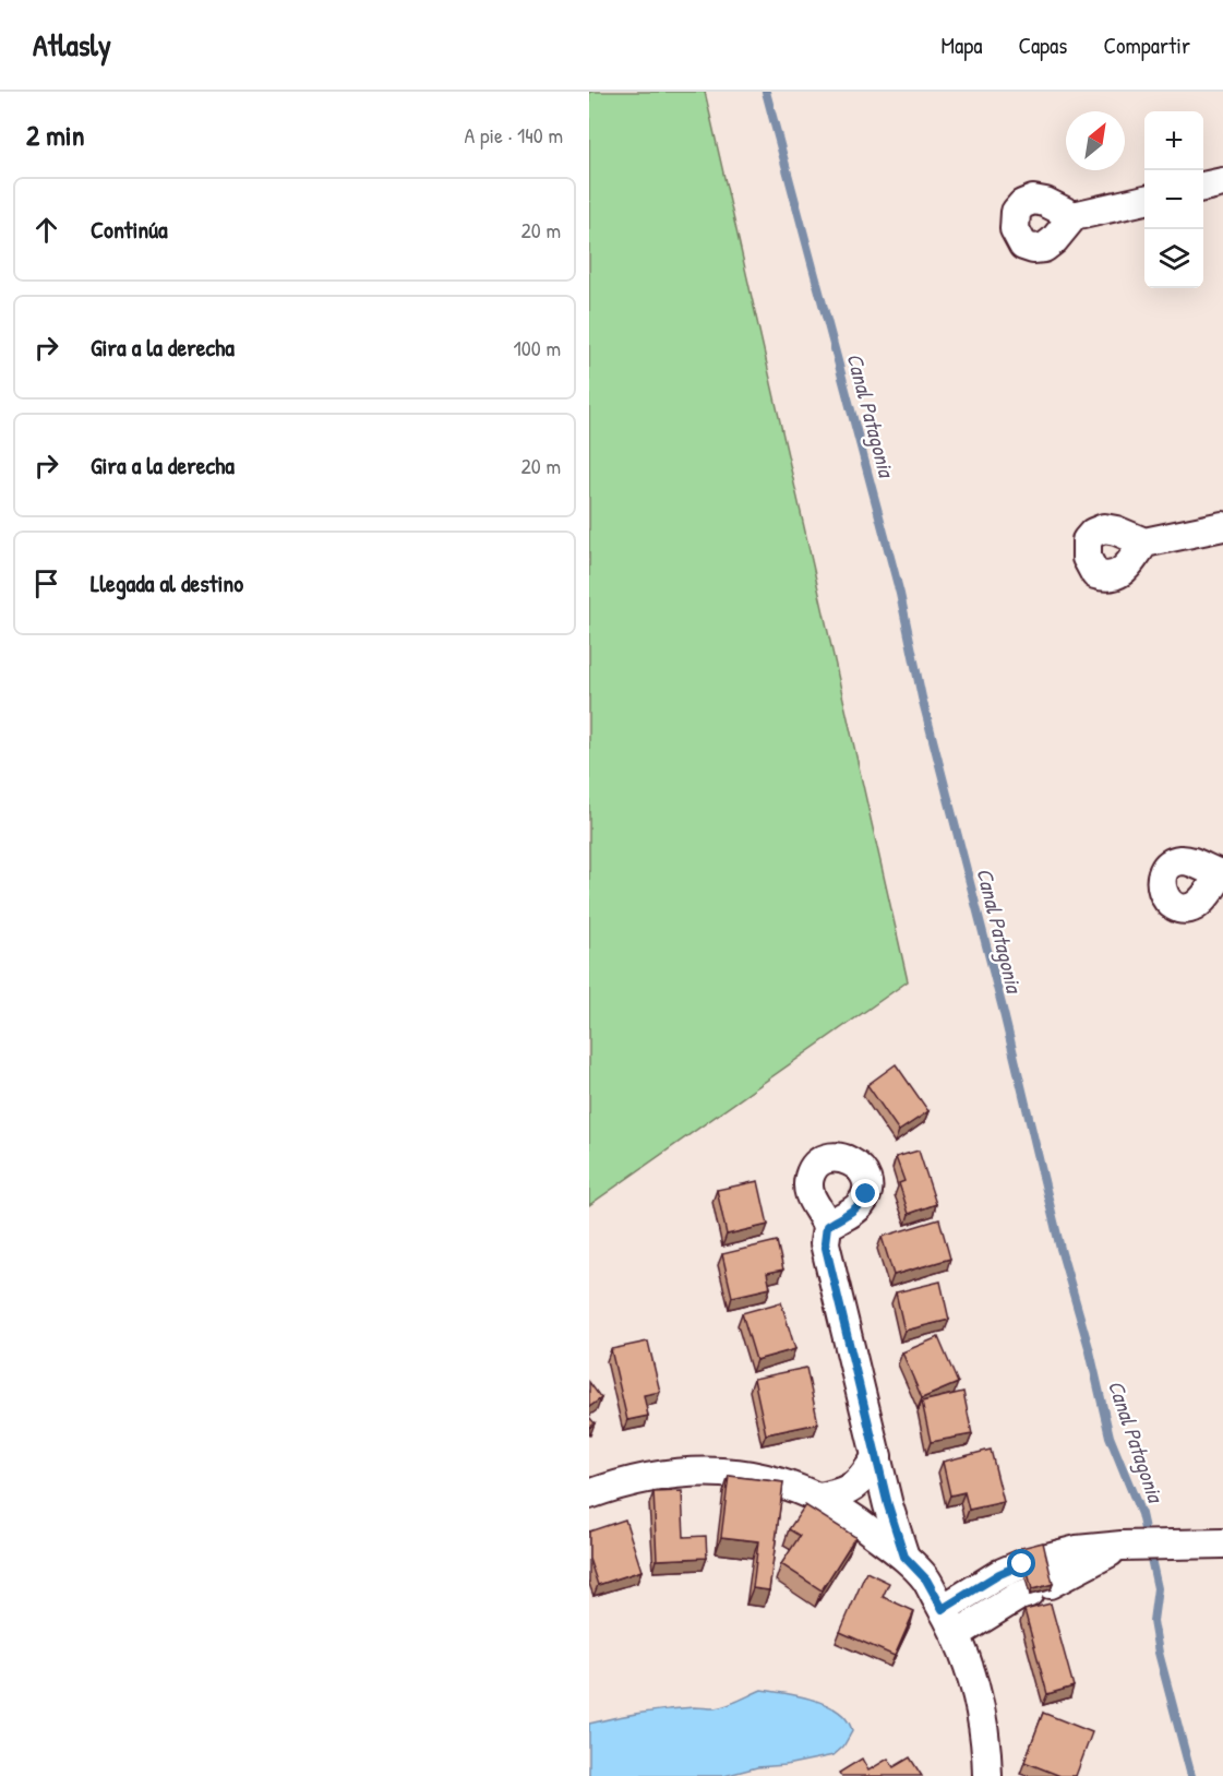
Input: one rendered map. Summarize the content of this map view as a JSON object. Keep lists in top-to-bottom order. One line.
{"water":["Canal Patagonia"],"north":"top right","page":{"header":"Atlasly","nav":["Mapa","Capas","Compartir"],"heading":["2 min","A pie · 140 m"],"map_buttons":["+","−"],"list":[["Continúa","20 m"],["Gira a la derecha","100 m"],["Gira a la derecha","20 m"],"Llegada al destino"]}}
